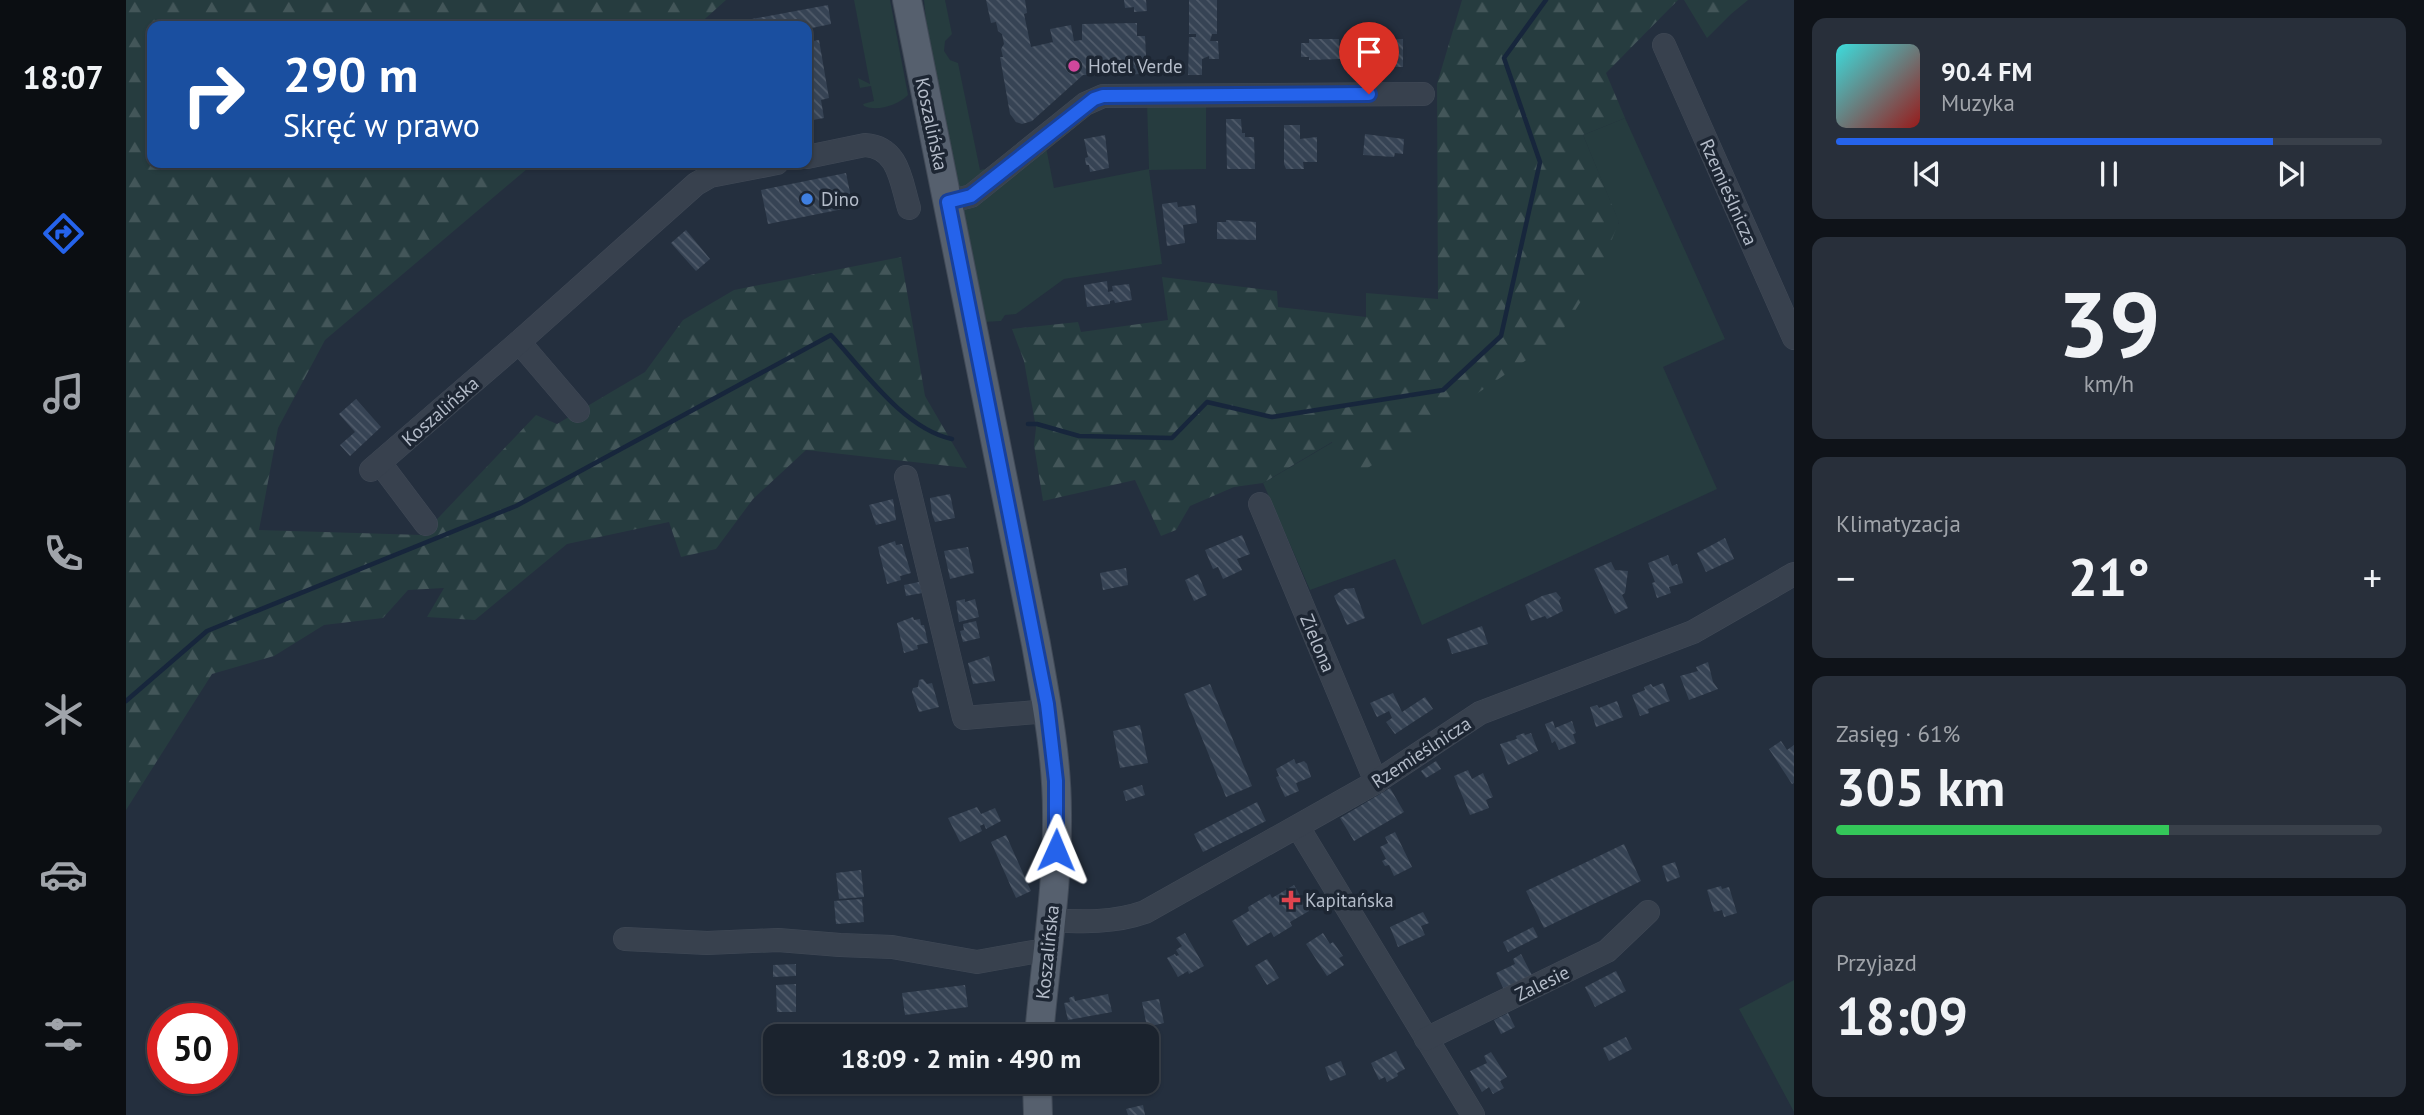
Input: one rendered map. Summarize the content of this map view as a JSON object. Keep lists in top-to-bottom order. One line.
{"streets":{"main road":["Koszalińska"],"street":["Rzemieślnicza","Zielona","Zalesie"]},"crossings":[["Koszalińska","Rzemieślnicza"],["Rzemieślnicza","Zielona"]],"places":{"other":["Hotel Verde","Dino"],"health":["Kapitańska"]},"page":{"tabs":"18:07","turn":["290 m","Skręć w prawo"],"song":["90.4 FM","Muzyka"],"tile":[["39","km/h"],"Klimatyzacja",["Zasięg · 61%","305 km"],["Przyjazd","18:09"]],"heat":["−","21°","+"],"limit":"50","trip":"18:09 · 2 min · 490 m"}}
